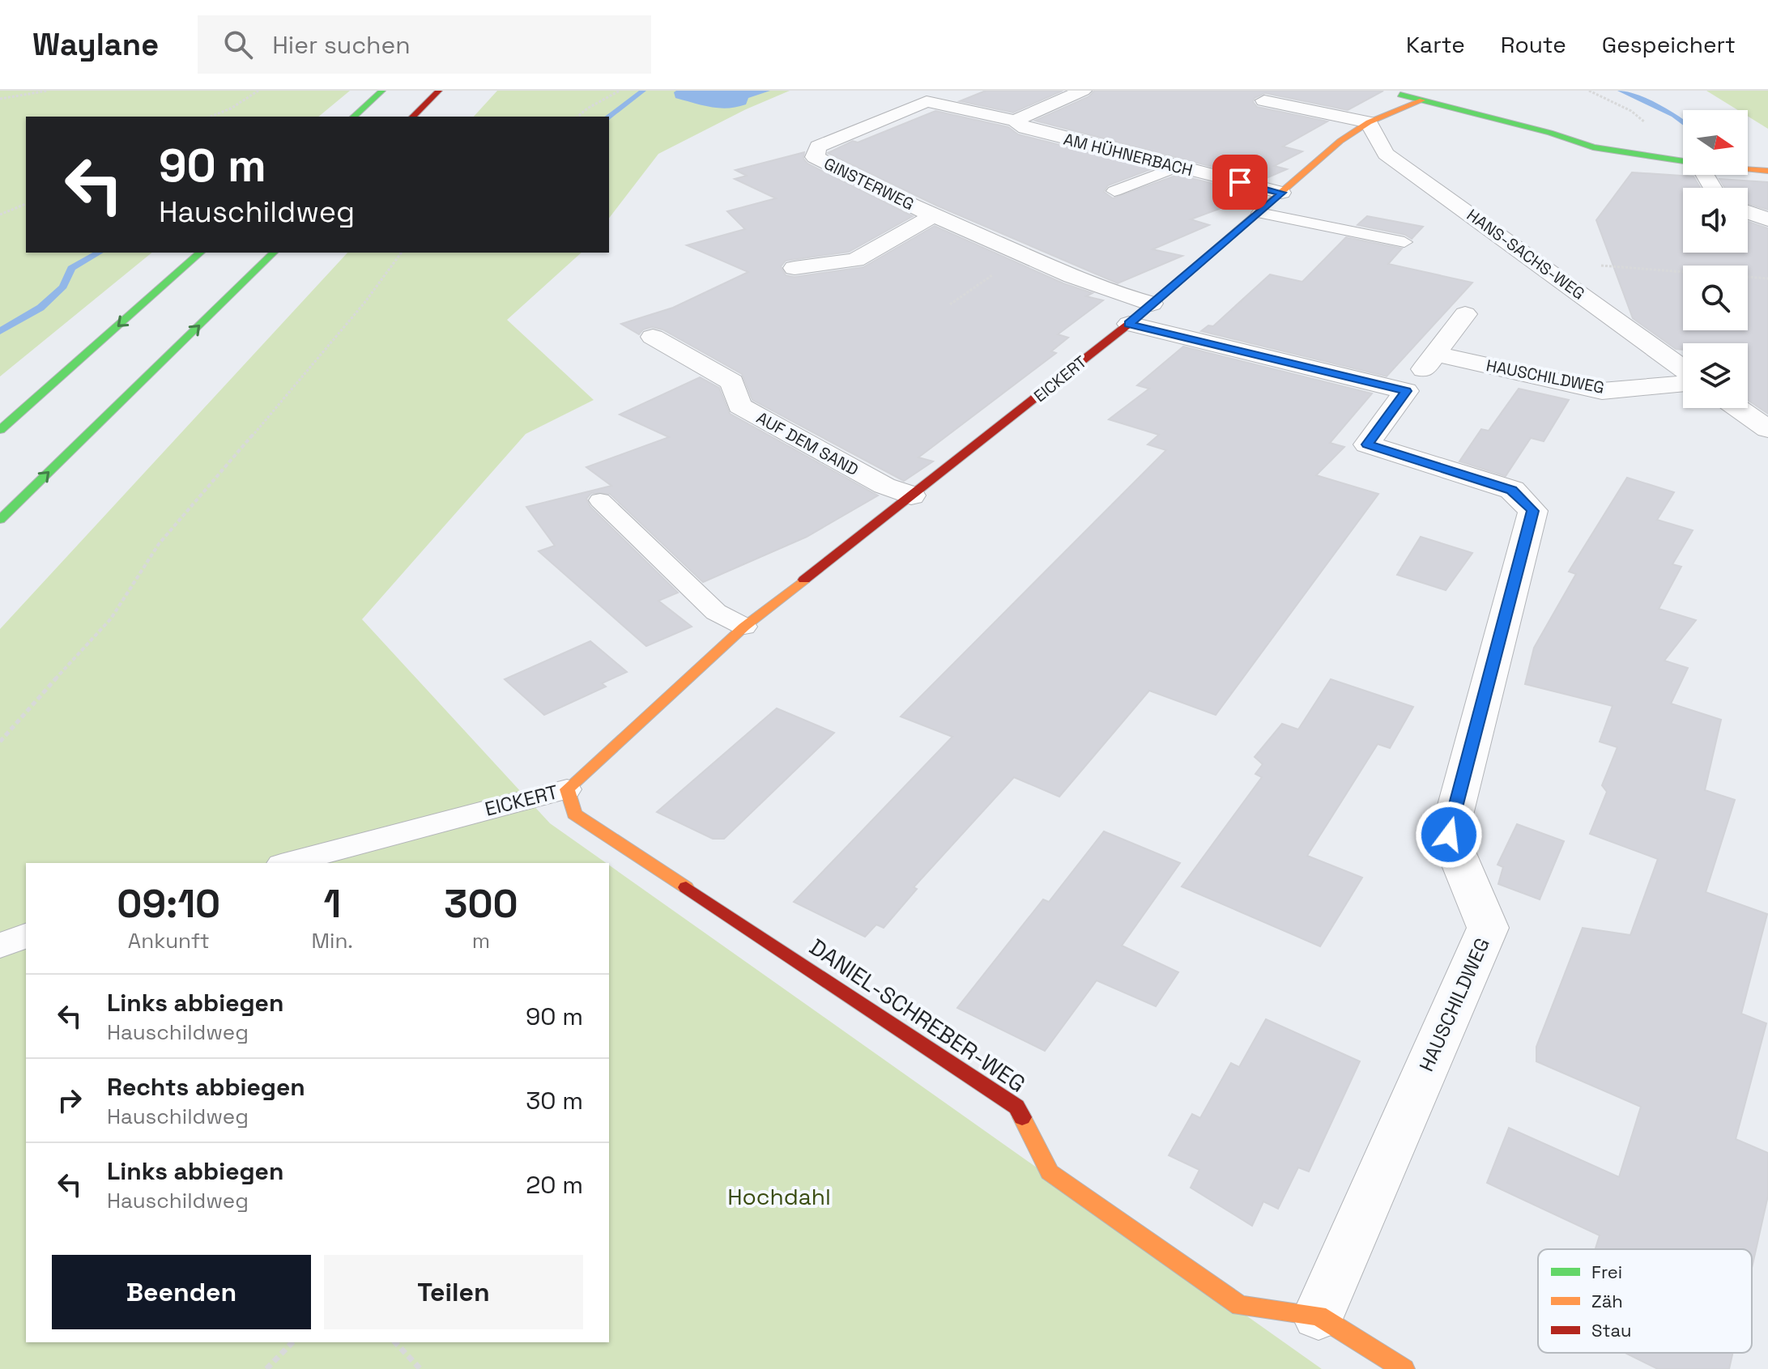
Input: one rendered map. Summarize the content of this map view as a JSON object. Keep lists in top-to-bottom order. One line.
{"streets":{"main road":["EICKERT","DANIEL-SCHREBER-WEG"],"street":["AM HÜHNERBACH","GINSTERWEG","HANS-SACHS-WEG","HAUSCHILDWEG","AUF DEM SAND"]},"crossings":[["AM HÜHNERBACH","GINSTERWEG"],["AM HÜHNERBACH","EICKERT"],["GINSTERWEG","EICKERT"],["HANS-SACHS-WEG","EICKERT"],["HAUSCHILDWEG","DANIEL-SCHREBER-WEG"],["EICKERT","AUF DEM SAND"],["EICKERT","DANIEL-SCHREBER-WEG"]],"parks":["Hochdahl"],"legend":["Frei","Zäh","Stau"],"north":"right","page":{"header":"Waylane","search":"Hier suchen","nav":["Karte","Route","Gespeichert"],"turn":["90 m","Hauschildweg"],"eta":["09:10","Ankunft","1","Min.","300","m"],"list":[{"name":"Links abbiegen","note":"Hauschildweg","value":"90 m"},{"name":"Rechts abbiegen","note":"Hauschildweg","value":"30 m"},{"name":"Links abbiegen","note":"Hauschildweg","value":"20 m"}],"buttons":["Beenden","Teilen"]}}
